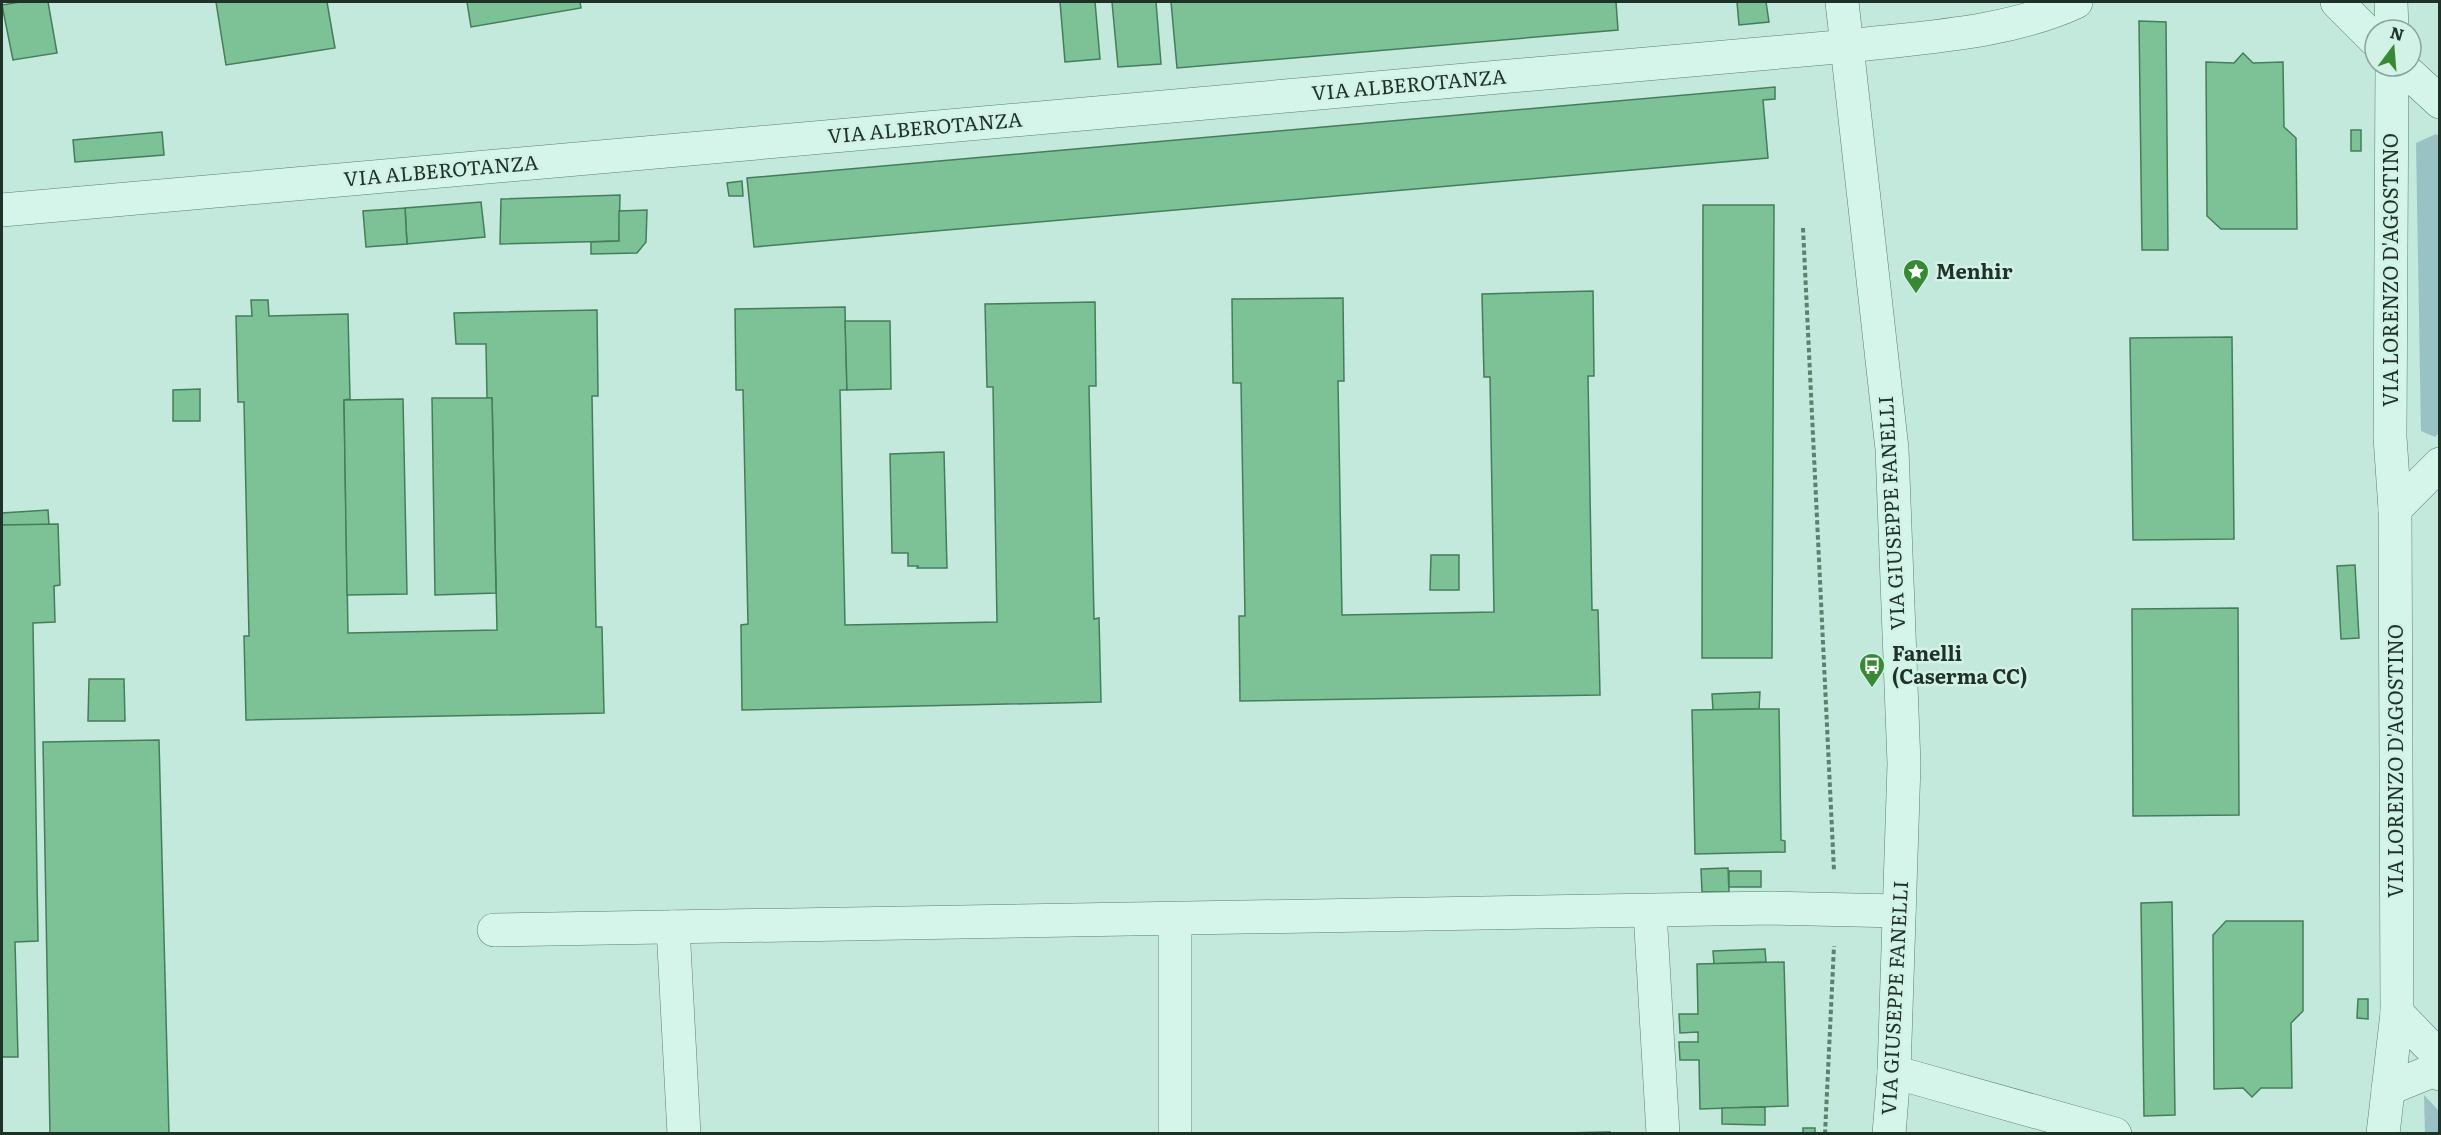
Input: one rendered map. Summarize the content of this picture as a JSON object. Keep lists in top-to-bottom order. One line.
{"streets":{"street":["VIA ALBEROTANZA","VIA LORENZO D'AGOSTINO","VIA GIUSEPPE FANELLI"]},"crossings":[["VIA ALBEROTANZA","VIA GIUSEPPE FANELLI"]],"places":{"place":["Menhir"],"bus stop":["Fanelli (Caserma CC)"]},"north":"top"}
